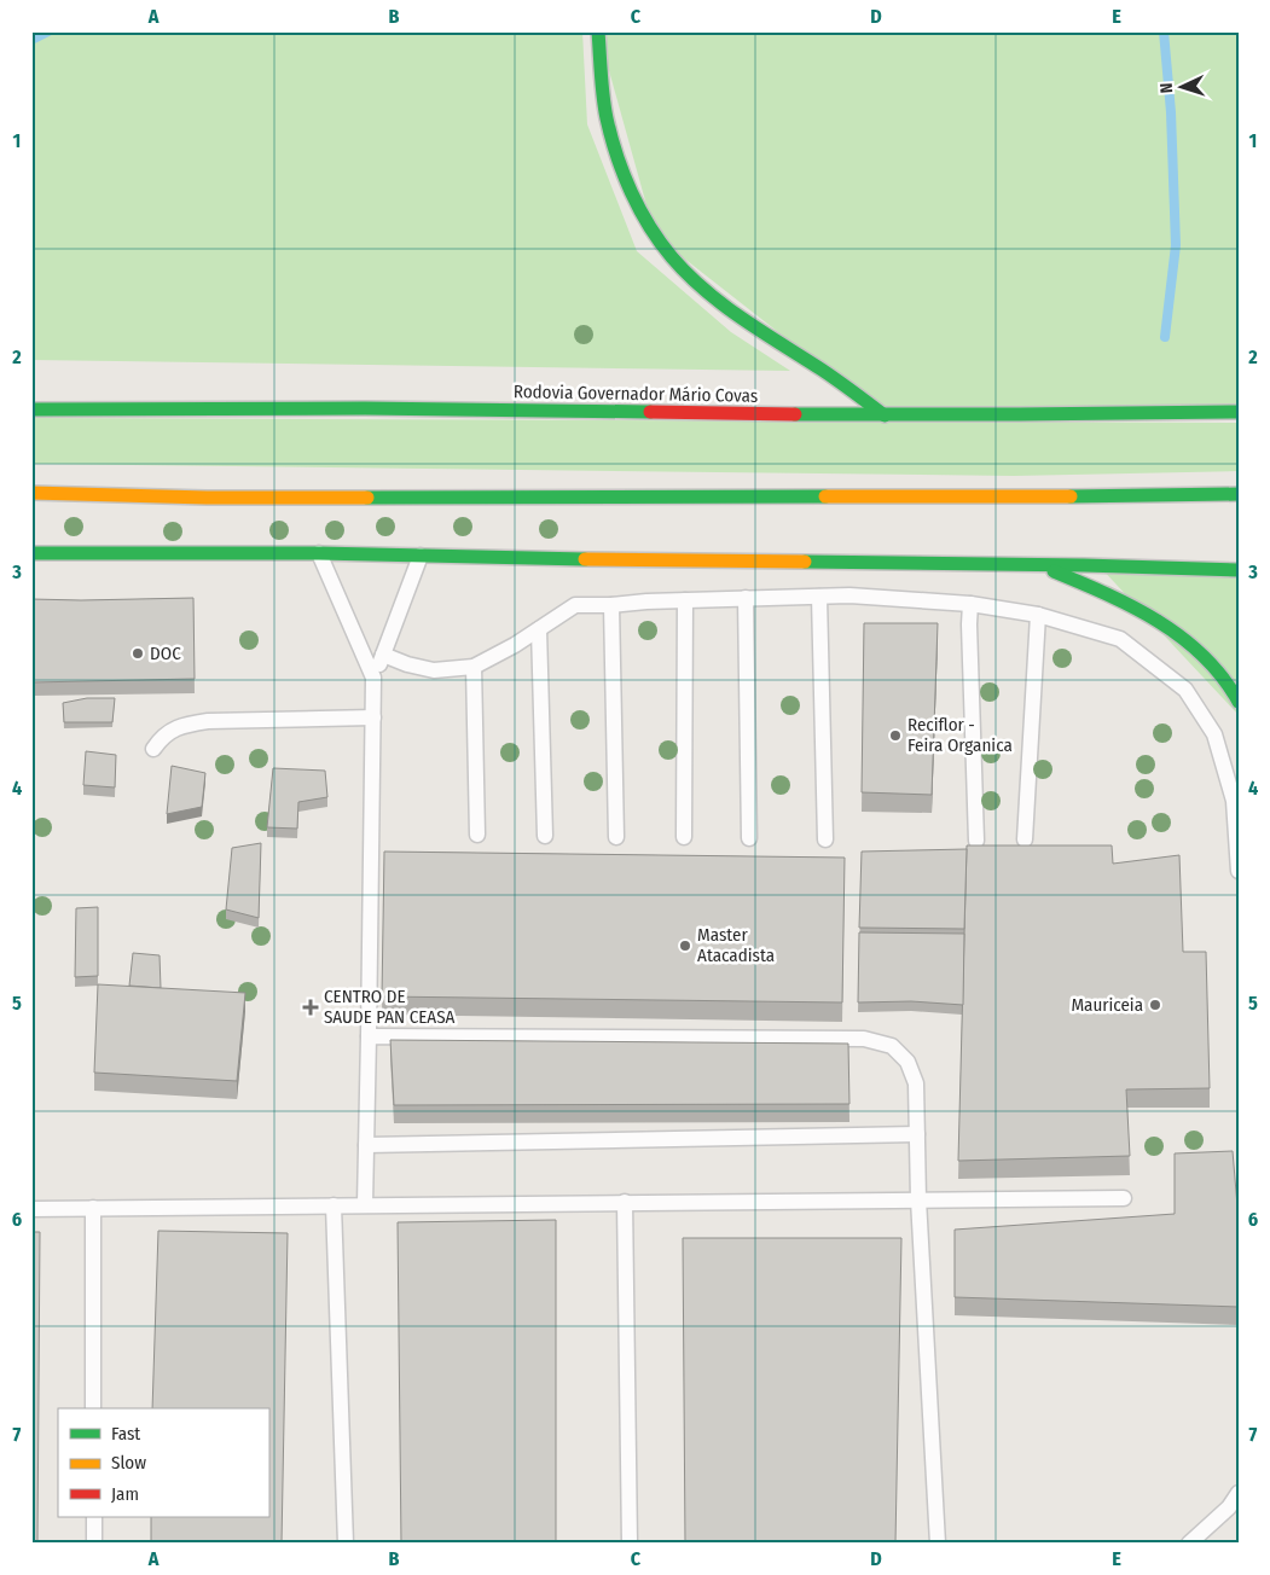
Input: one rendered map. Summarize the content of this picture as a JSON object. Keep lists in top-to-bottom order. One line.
{"streets":{"highway":["Rodovia Governador Mário Covas"]},"places":{"other":["DOC","Reciflor - Feira Organica","Master Atacadista","Mauriceia"],"health":["CENTRO DE SAUDE PAN CEASA"]},"legend":["Fast","Slow","Jam"],"north":"left","grid":{"columns":["A","B","C","D","E"],"rows":["1","2","3","4","5","6","7"]}}
